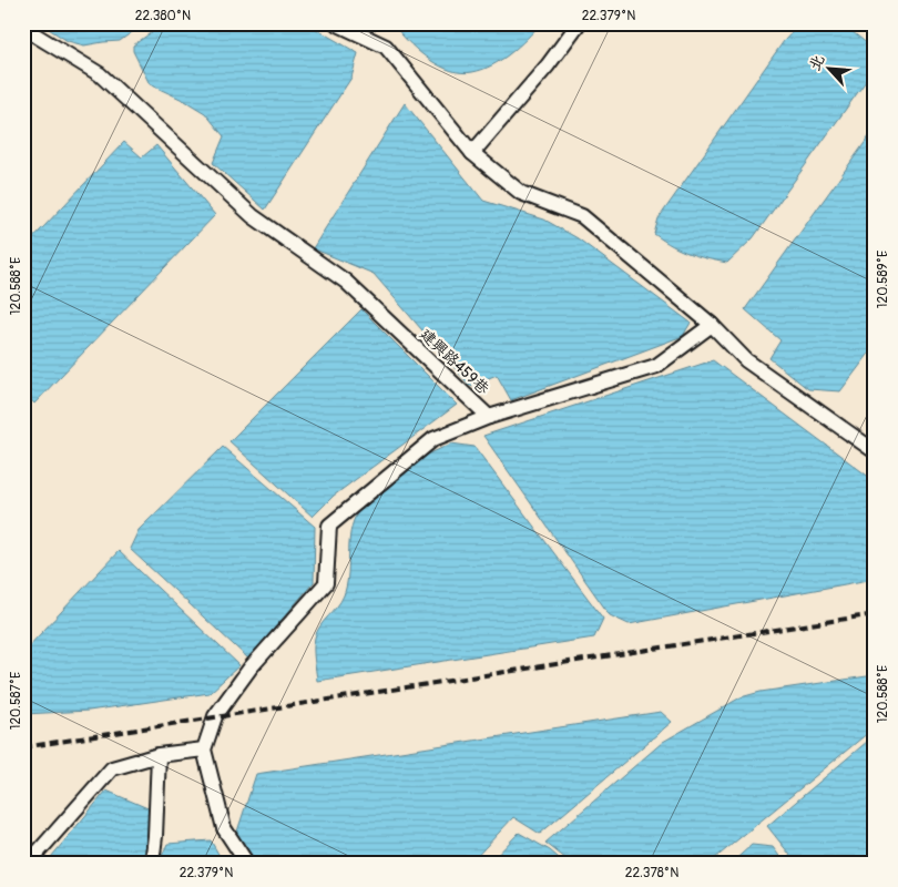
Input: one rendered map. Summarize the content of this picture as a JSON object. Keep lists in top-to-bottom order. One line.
{"streets":{"lane":["建興路459巷"]},"north":"top left","coordinates":["22.380°N","22.379°N","120.589°E","120.588°E","120.587°E","22.378°N"]}
